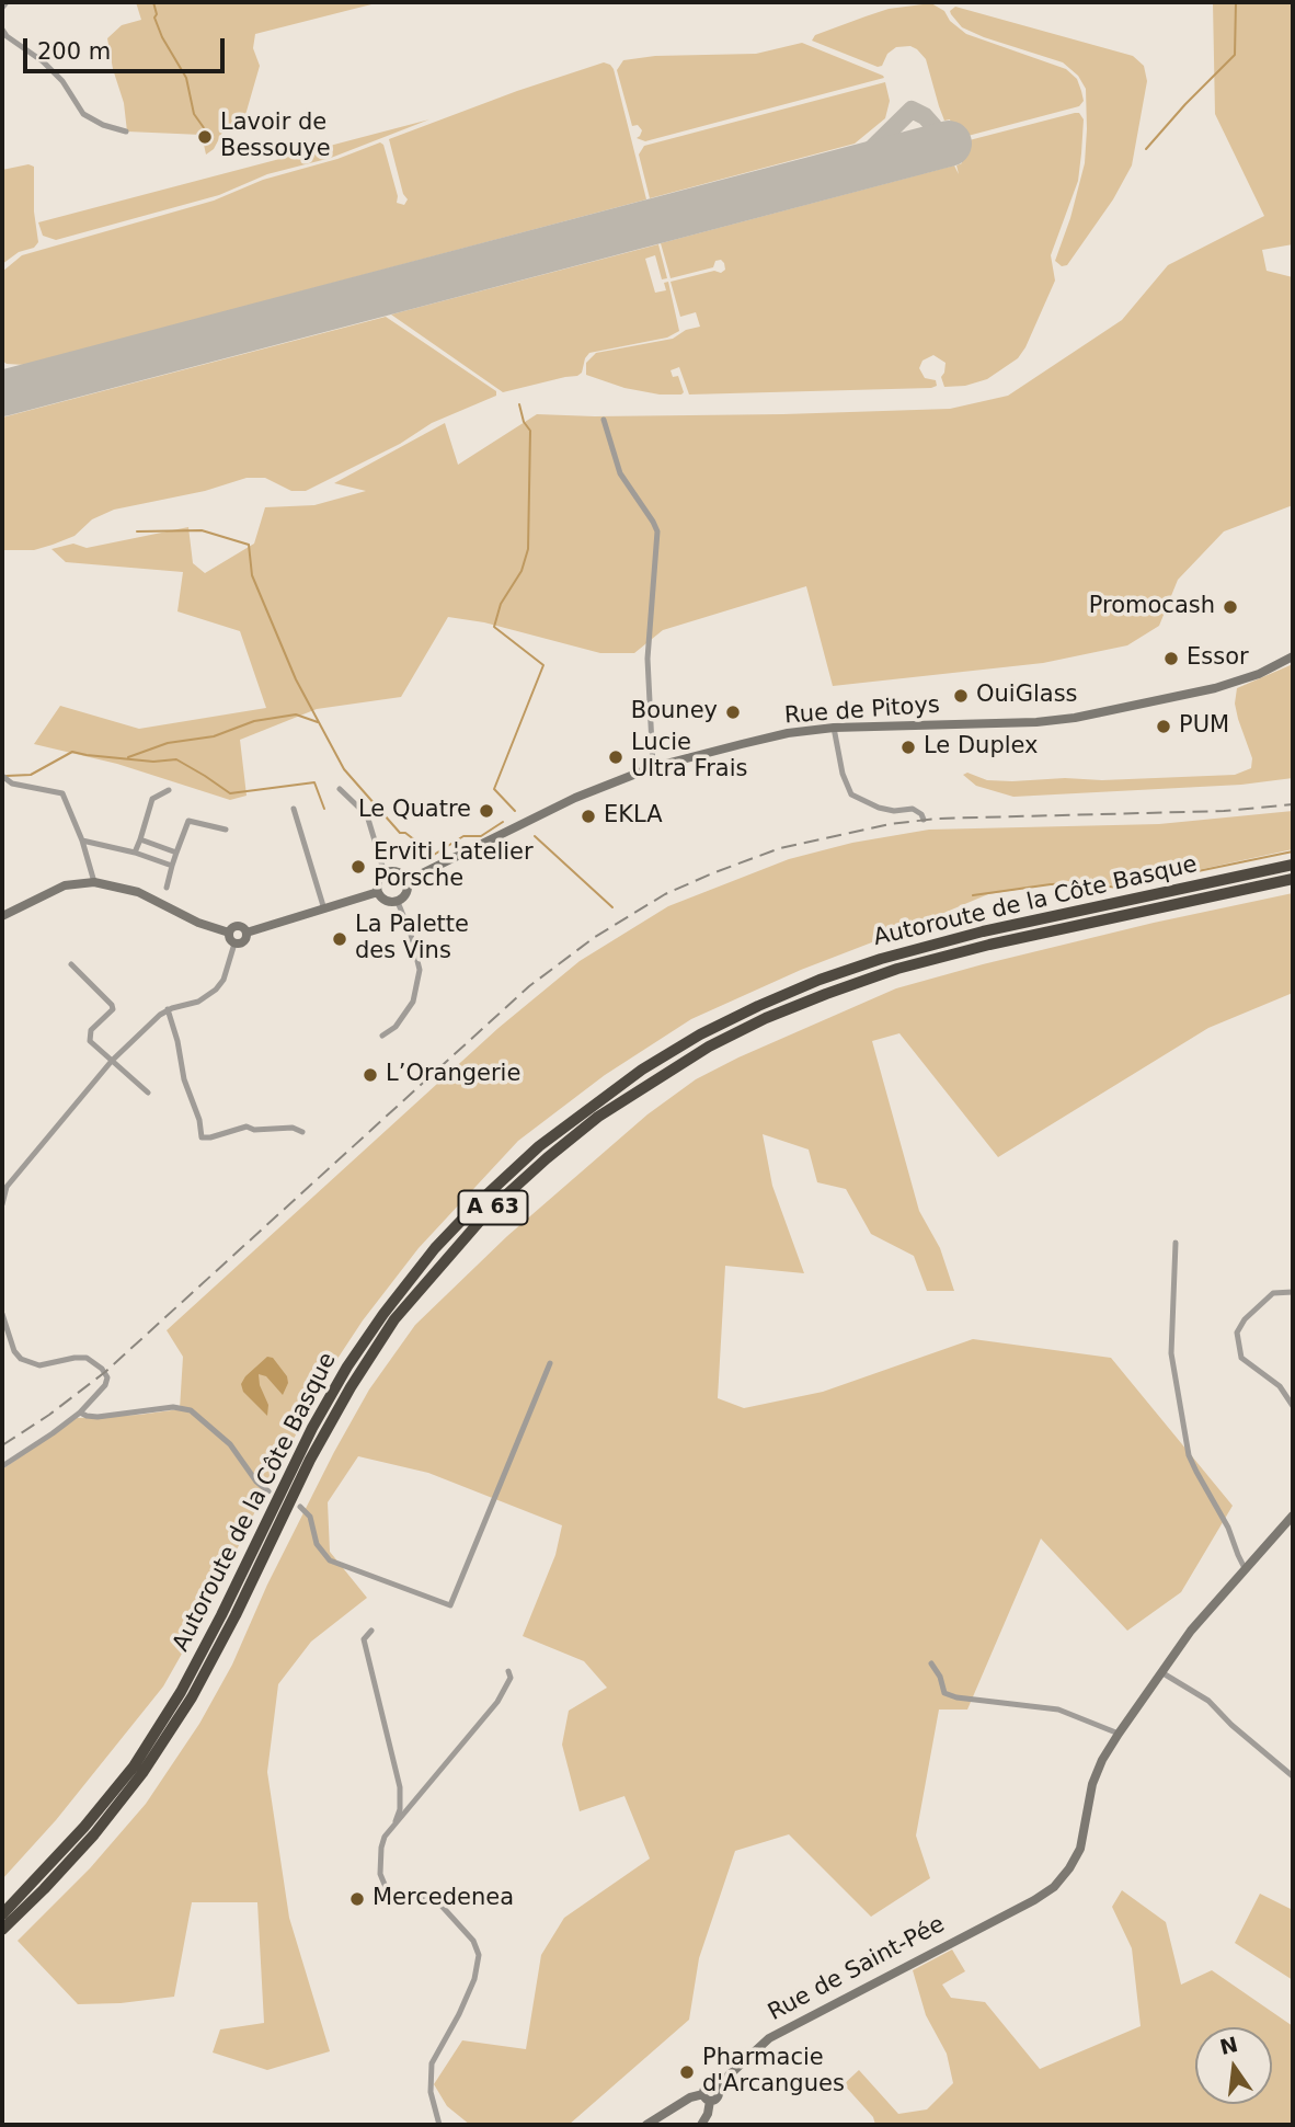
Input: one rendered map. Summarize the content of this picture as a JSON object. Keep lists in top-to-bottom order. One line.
{"streets":{"highway":["Autoroute de la Côte Basque","A 63"],"street":["Rue de Pitoys","Rue de Saint-Pée"]},"places":["Lavoir de Bessouye","Promocash","Essor","OuiGlass","Bouney","PUM","Le Duplex","Lucie Ultra Frais","Le Quatre","EKLA","Erviti L'atelier Porsche","La Palette des Vins","L’Orangerie","Mercedenea","Pharmacie d'Arcangues"],"scale_bar":"200 m","north":"top"}
